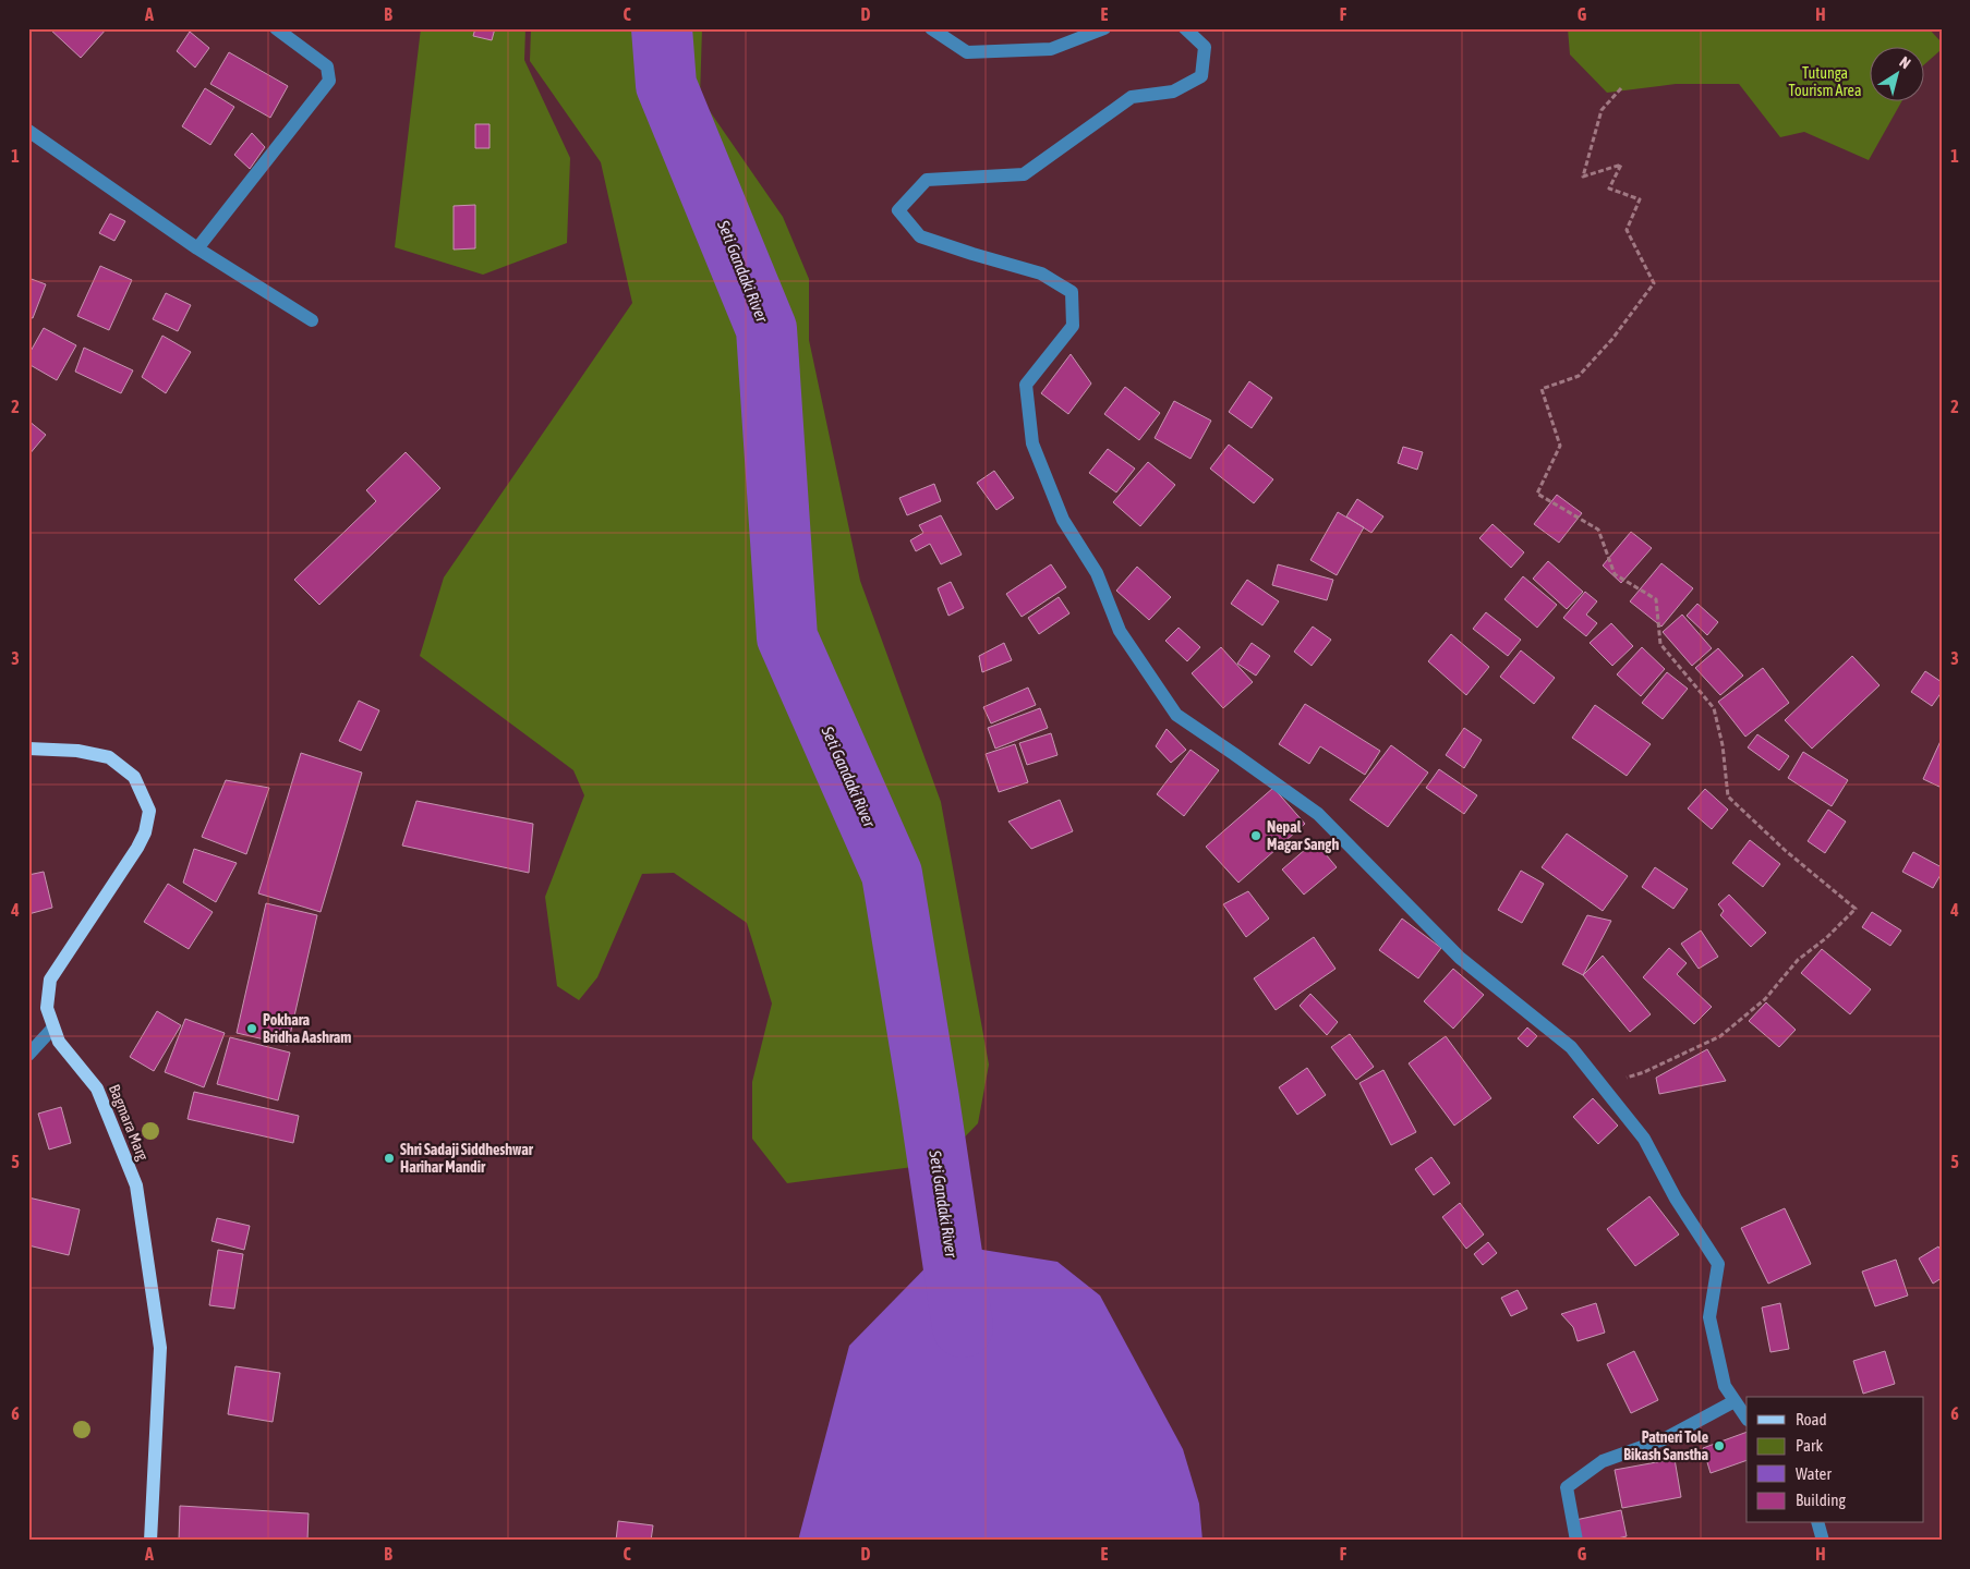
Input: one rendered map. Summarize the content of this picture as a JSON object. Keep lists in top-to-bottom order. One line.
{"streets":{"main road":["Bagmara Marg"]},"water":["Seti Gandaki River"],"parks":["Tutunga Tourism Area"],"places":["Nepal Magar Sangh","Pokhara Bridha Aashram","Shri Sadaji Siddheshwar Harihar Mandir","Patneri Tole Bikash Sanstha"],"legend":["Road","Park","Water","Building"],"north":"top right","grid":{"columns":["A","B","C","D","E","F","G","H"],"rows":["1","2","3","4","5","6"]}}
